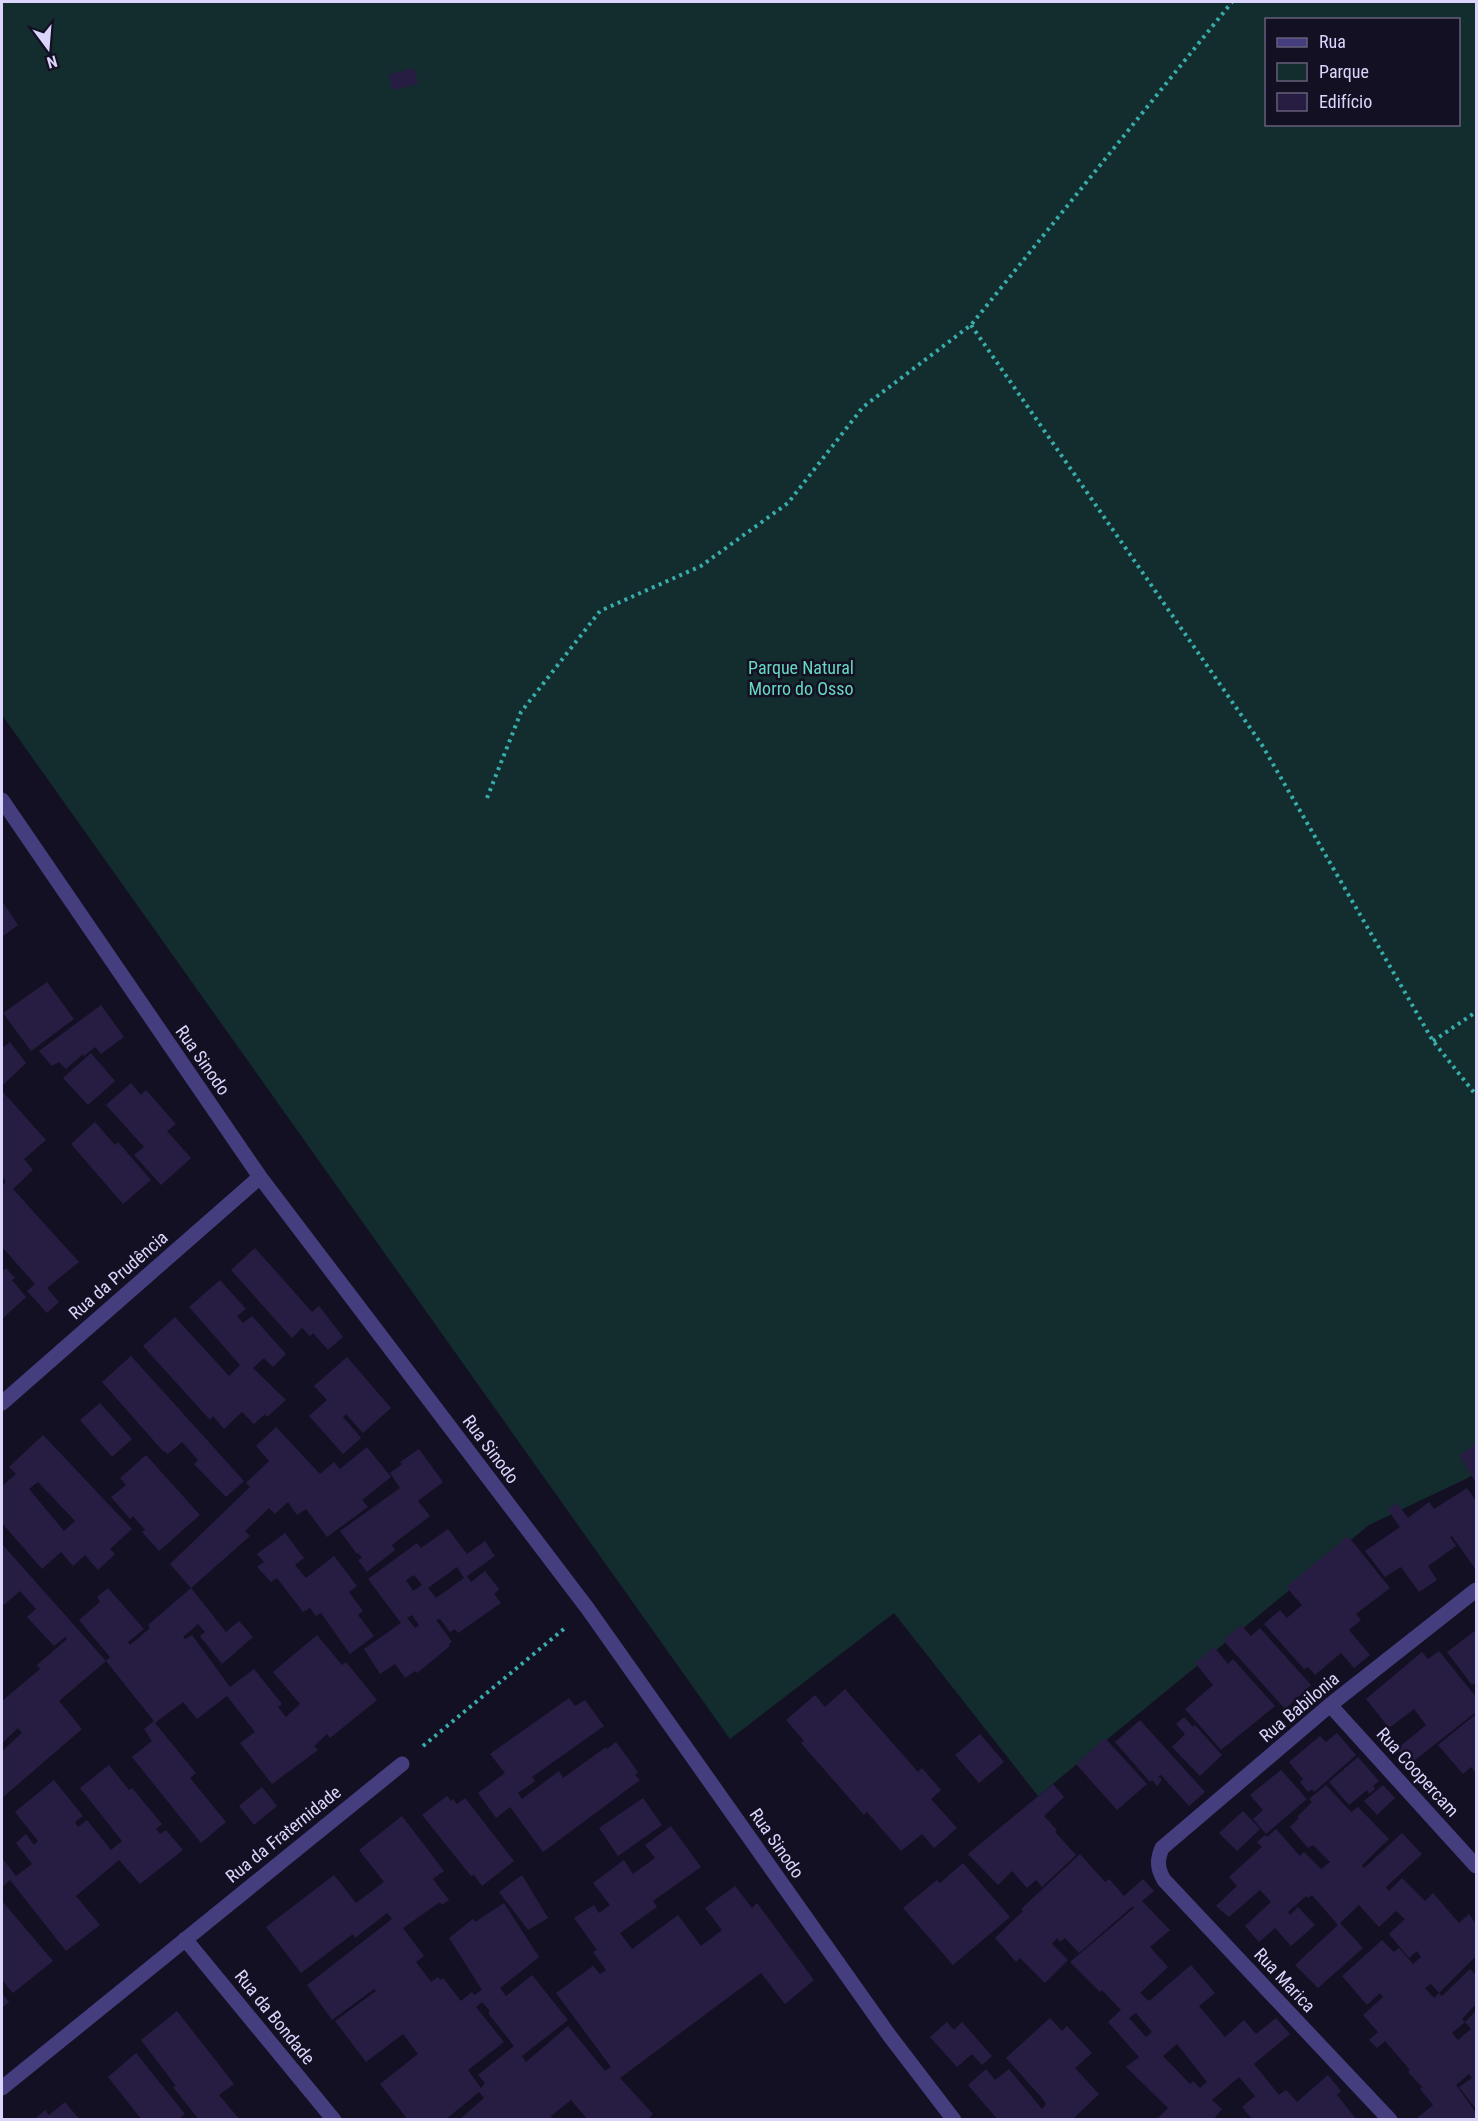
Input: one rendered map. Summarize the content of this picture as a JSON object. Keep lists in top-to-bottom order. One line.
{"streets":{"street":["Rua Sinodo","Rua da Prudência","Rua Babilonia","Rua Coopercam","Rua da Fraternidade","Rua Marica","Rua da Bondade"]},"crossings":[["Rua Sinodo","Rua da Prudência"],["Rua Babilonia","Rua Coopercam"],["Rua Babilonia","Rua Marica"],["Rua da Fraternidade","Rua da Bondade"]],"parks":["Parque Natural Morro do Osso"],"legend":["Rua","Parque","Edifício"],"north":"bottom"}
